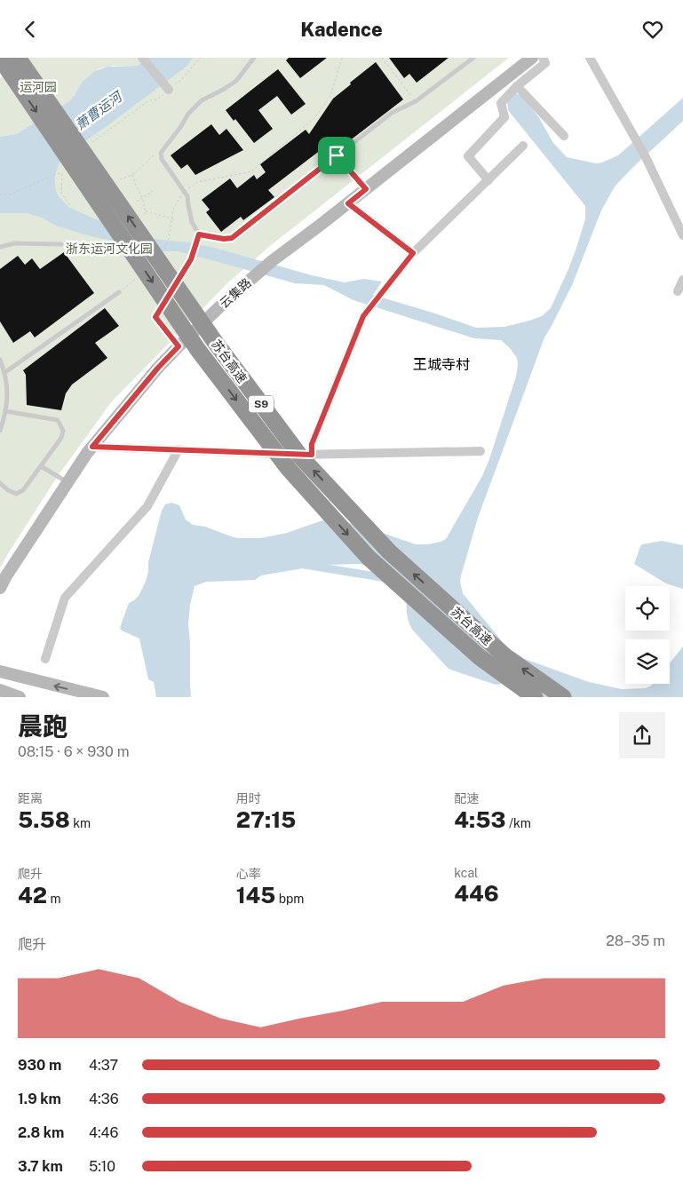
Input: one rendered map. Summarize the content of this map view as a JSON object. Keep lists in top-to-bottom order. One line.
{"streets":{"highway":["苏台高速","S9"],"street":["云集路"]},"districts":["王城寺村"],"water":["萧曹运河"],"parks":["运河园","浙东运河文化园"],"page":{"header":"Kadence","heading":["晨跑","08:15 · 6 × 930 m"],"stats":[["距离","5.58 km"],["用时","27:15"],["配速","4:53 /km"],["爬升","42 m"],["心率","145 bpm"],["kcal","446"]],"chart":["爬升","28–35 m"],"list":[{"name":"930 m","note":"4:37"},{"name":"1.9 km","note":"4:36"},{"name":"2.8 km","note":"4:46"},{"name":"3.7 km","note":"5:10"}]}}
